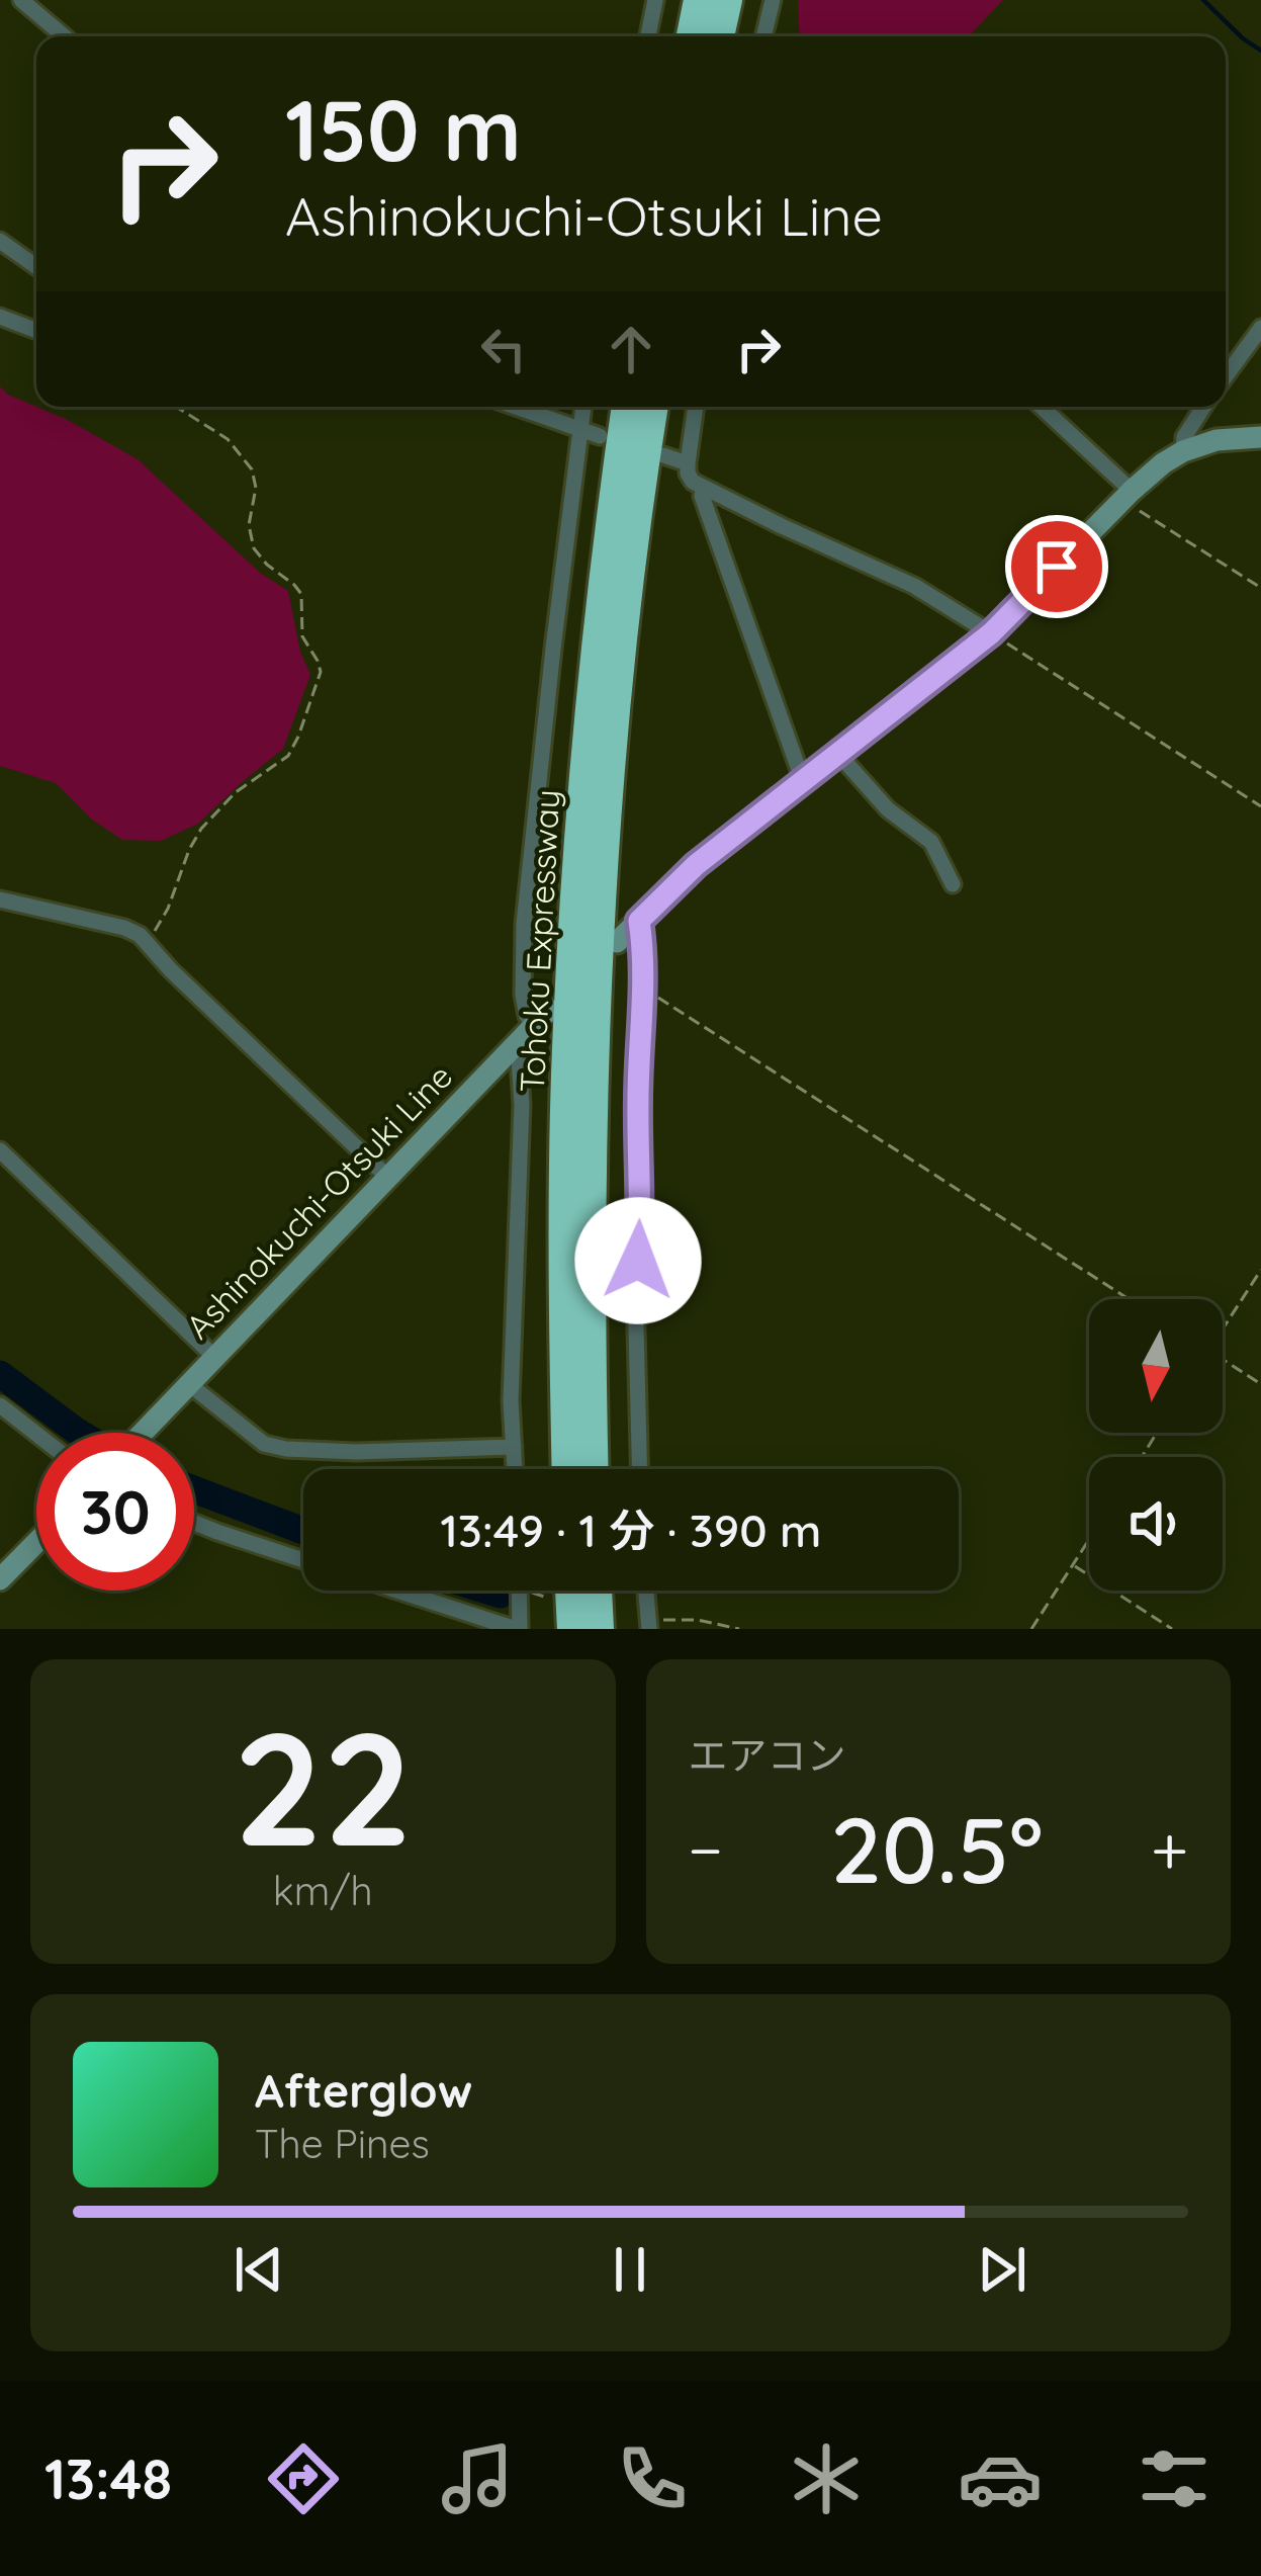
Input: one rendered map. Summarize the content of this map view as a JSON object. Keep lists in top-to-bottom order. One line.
{"streets":{"highway":["Tohoku Expressway"],"main road":["Ashinokuchi-Otsuki Line"]},"north":"bottom","page":{"turn":["150 m","Ashinokuchi-Otsuki Line"],"limit":"30","trip":"13:49 · 1 分 · 390 m","tile":[["22","km/h"],"エアコン"],"heat":["−","20.5°","+"],"song":["Afterglow","The Pines"],"tabs":"13:48"}}
